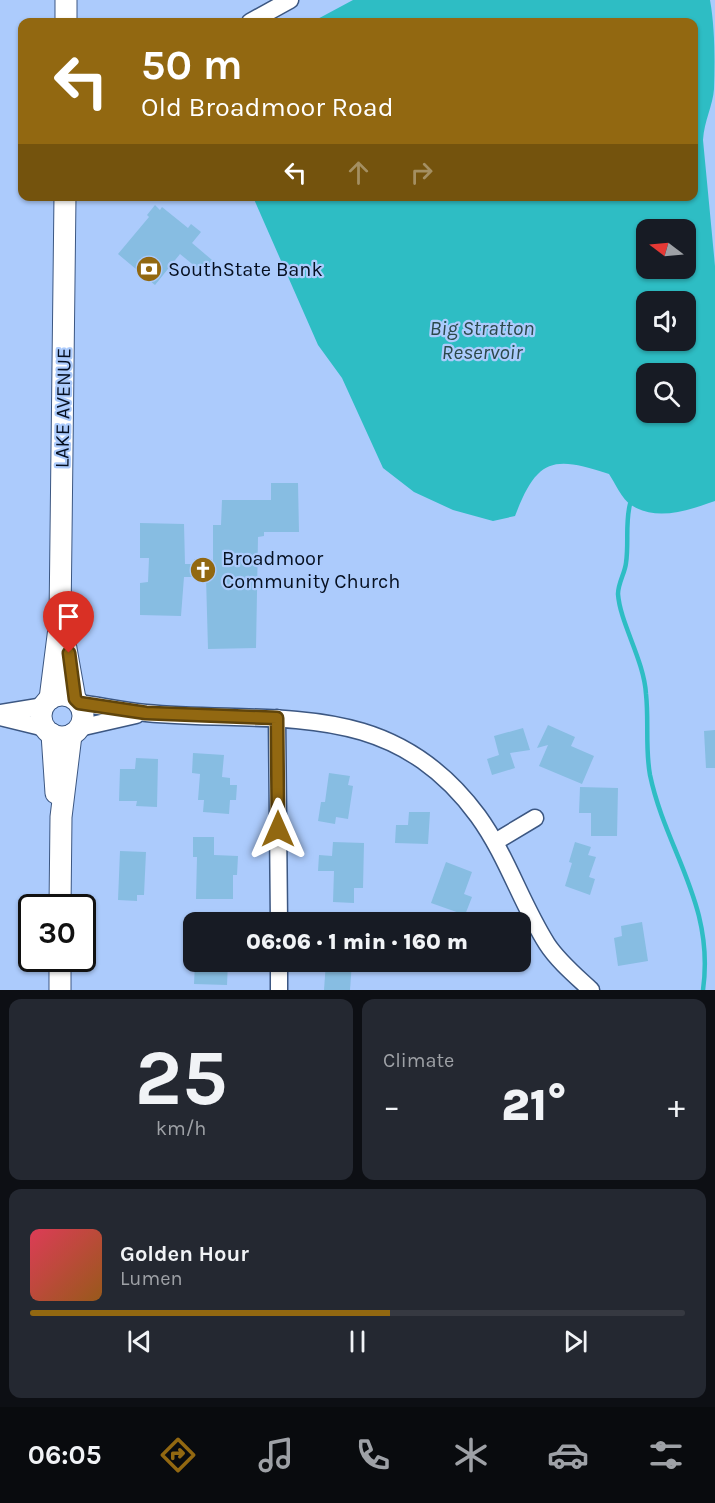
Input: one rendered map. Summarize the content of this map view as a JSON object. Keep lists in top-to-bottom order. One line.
{"streets":{"main road":["LAKE AVENUE"]},"water":["Big Stratton Reservoir"],"places":{"bank":["SouthState Bank"],"church":["Broadmoor Community Church"]},"north":"left","page":{"turn":["50 m","Old Broadmoor Road"],"limit":"30","trip":"06:06 · 1 min · 160 m","tile":[["25","km/h"],"Climate"],"heat":["−","21°","+"],"song":["Golden Hour","Lumen"],"tabs":"06:05"}}
